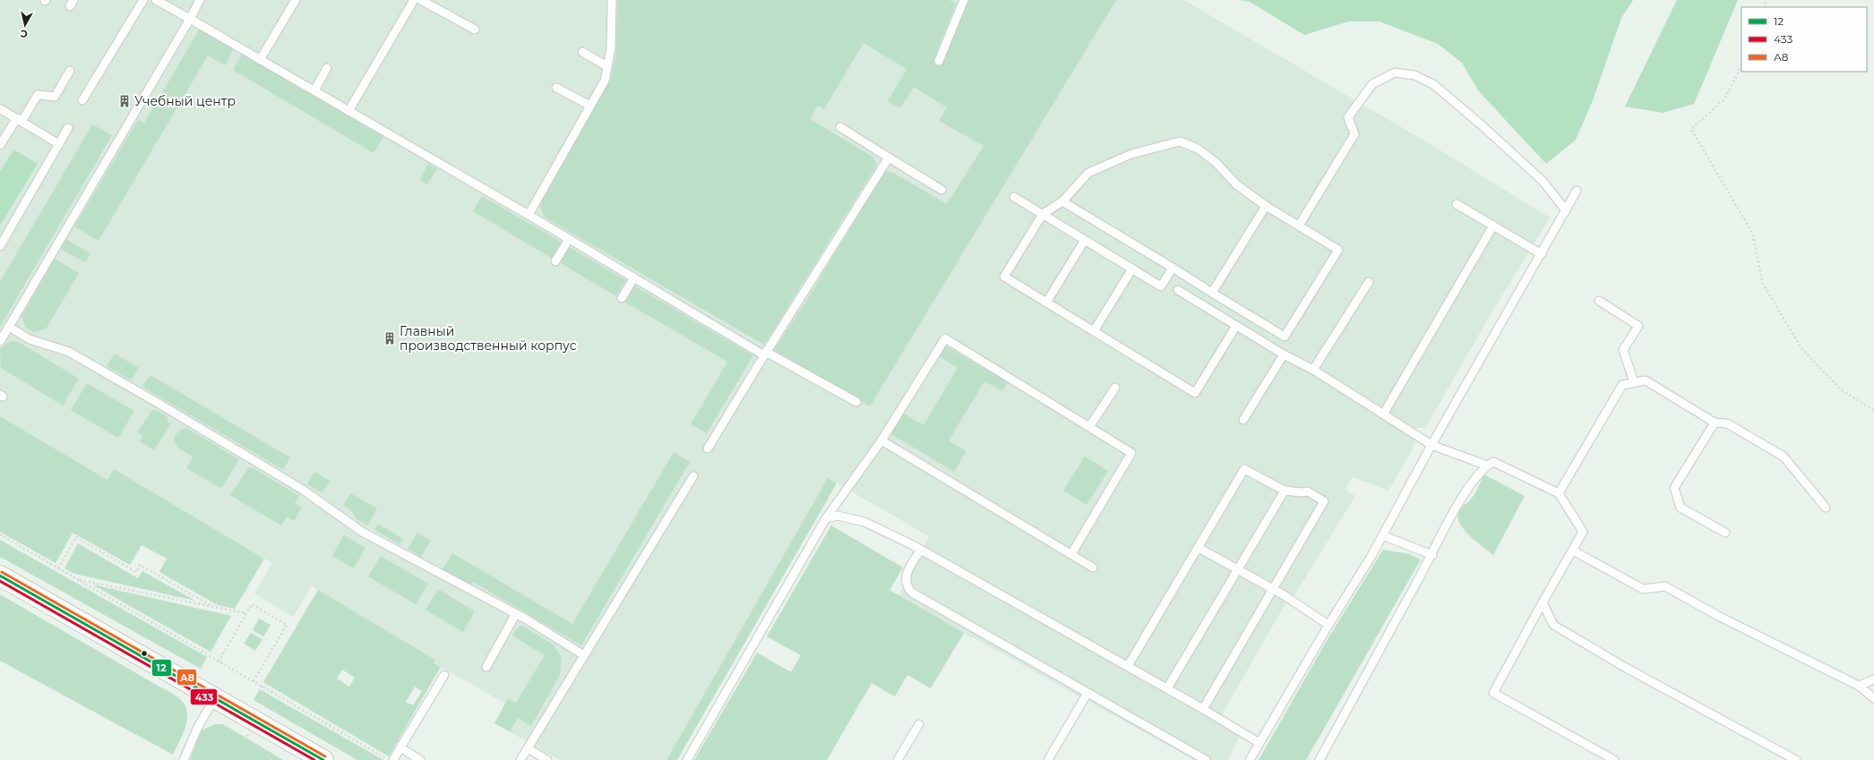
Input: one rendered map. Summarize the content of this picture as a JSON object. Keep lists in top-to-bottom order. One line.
{"places":{"building":["Учебный центр","Главный производственный корпус"]},"lines":["transit line А8","transit line 12","transit line 433"],"legend":["12","433","А8"],"north":"bottom"}
